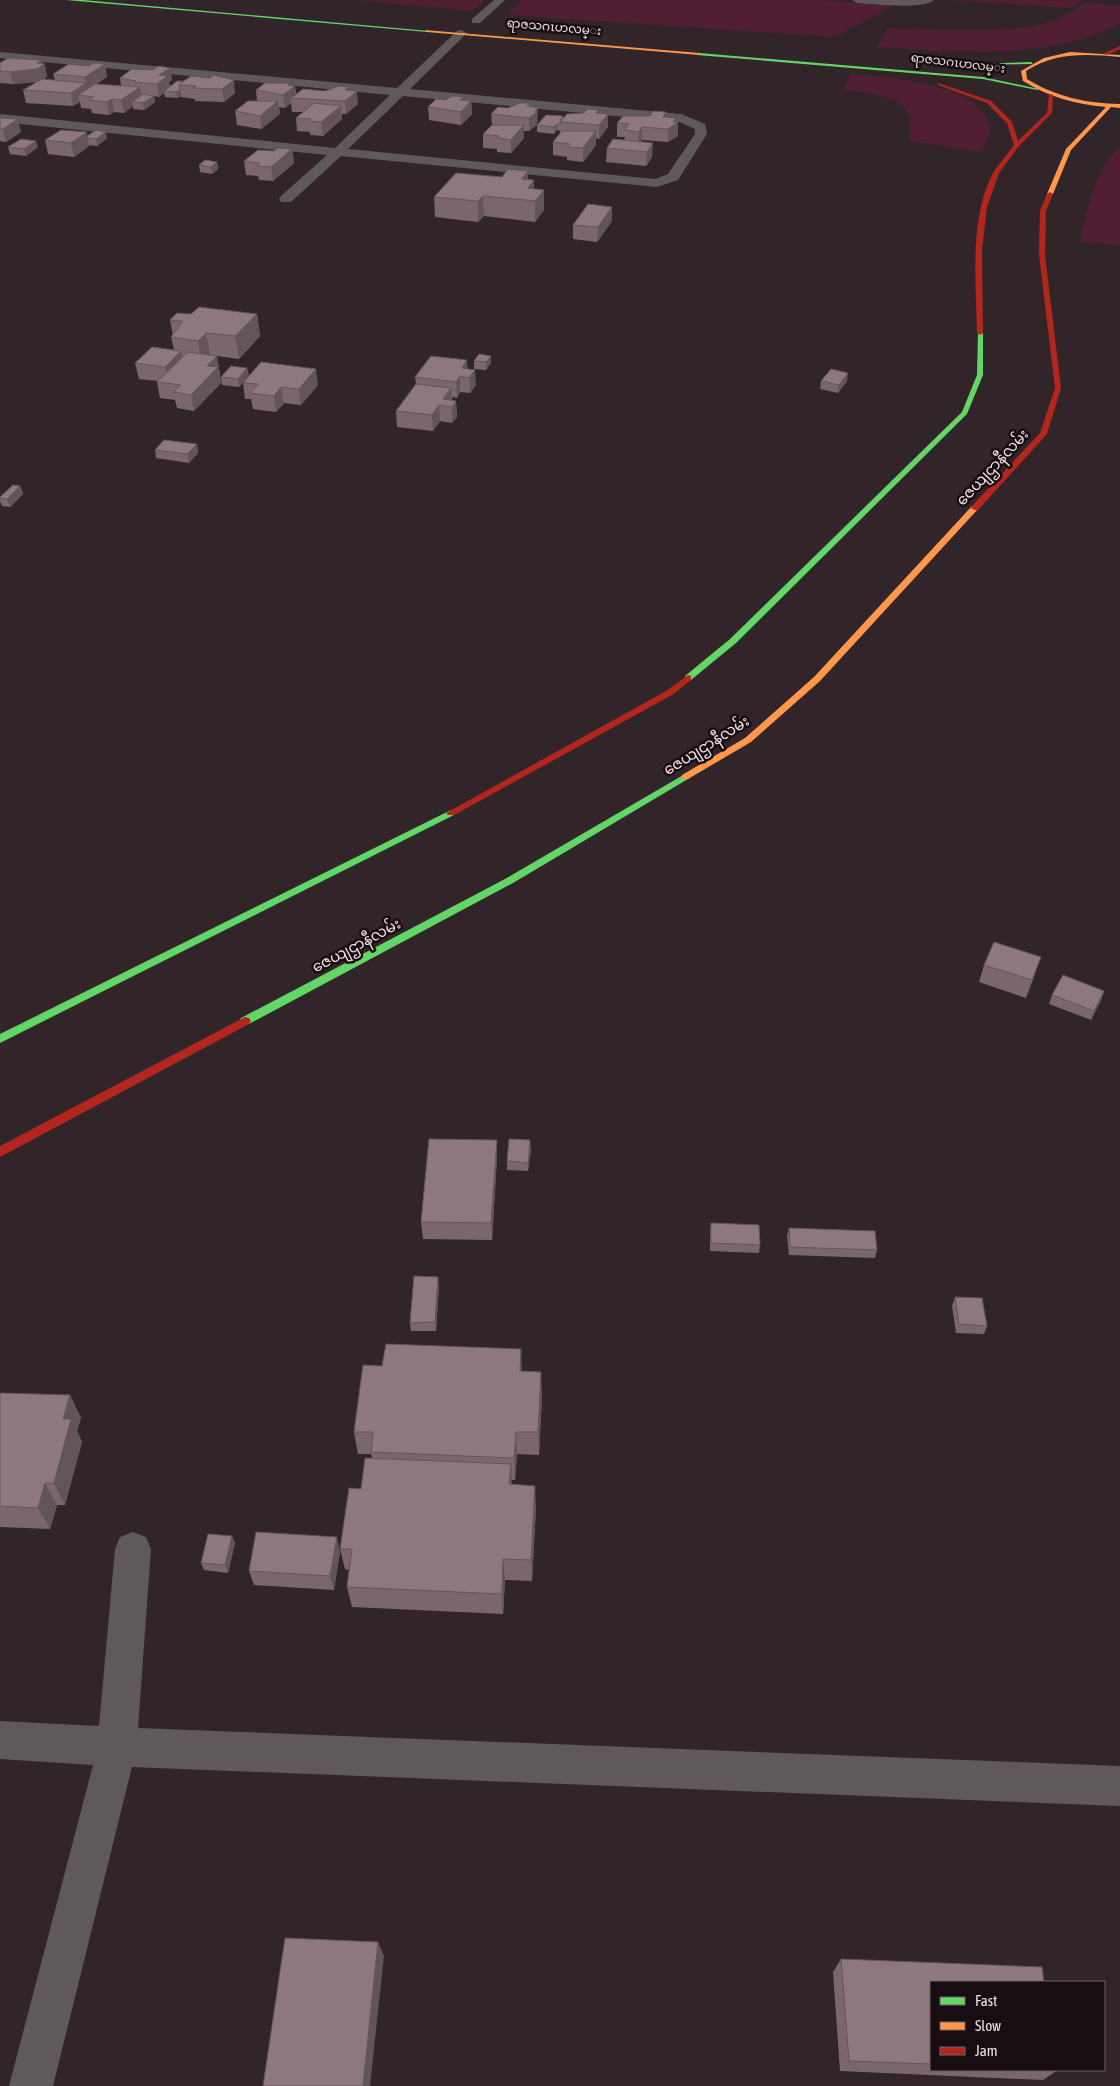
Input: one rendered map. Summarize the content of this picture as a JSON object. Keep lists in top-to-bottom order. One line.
{"streets":{"main road":["ရာဇသဂၤဟလမ္း","ဇေယျဌာနီလမ်း"]},"crossings":[["ရာဇသဂၤဟလမ္း","ဇေယျဌာနီလမ်း"]],"legend":["Fast","Slow","Jam"]}
